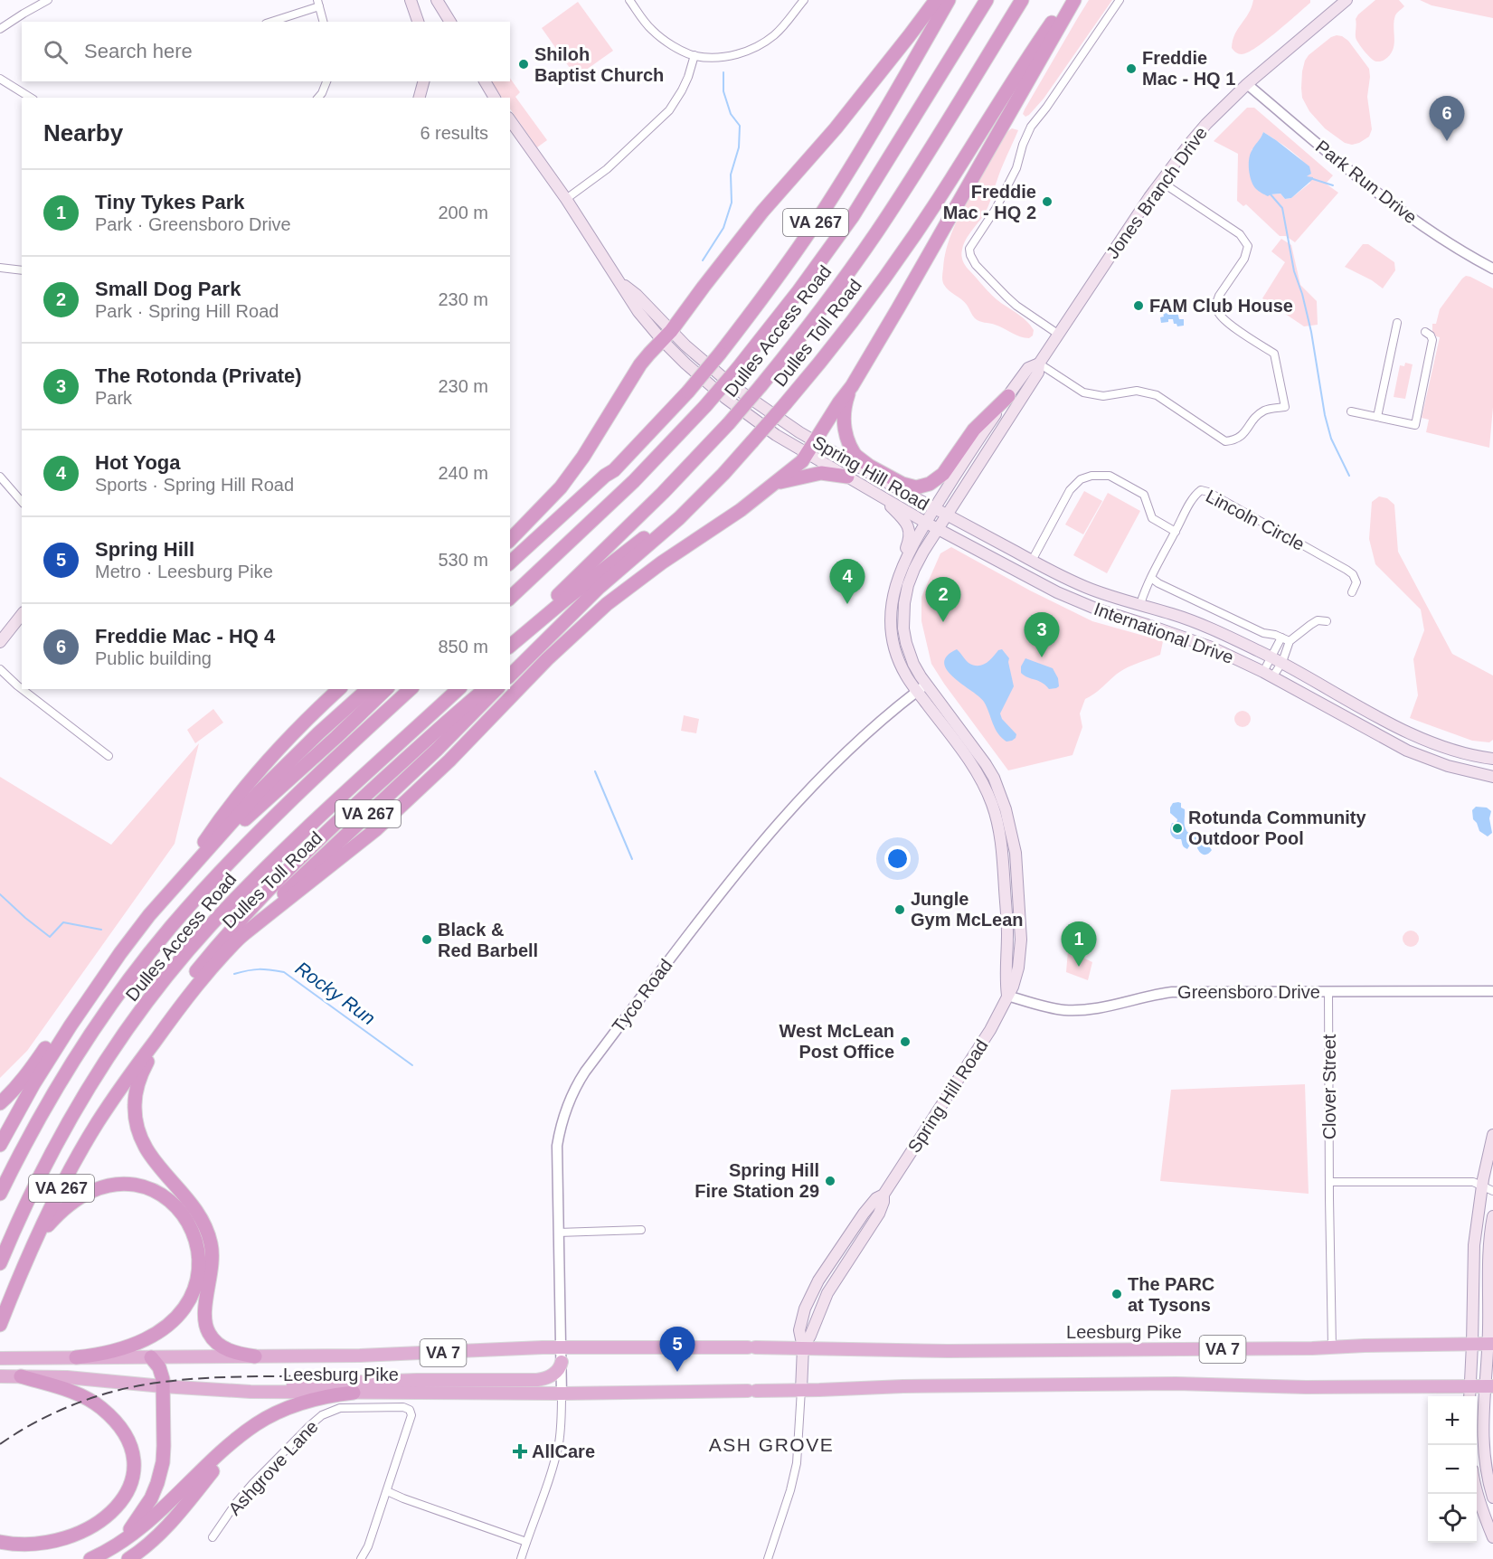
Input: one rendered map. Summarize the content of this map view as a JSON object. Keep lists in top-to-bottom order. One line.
{"streets":{"highway":["VA 267","Dulles Access Road","Dulles Toll Road","Leesburg Pike","VA 7"],"main road":["Jones Branch Drive","Spring Hill Road","International Drive"],"street":["Park Run Drive","Lincoln Circle","Greensboro Drive","Tyco Road","Clover Street","Ashgrove Lane"]},"crossings":[["Park Run Drive","Jones Branch Drive"],["Jones Branch Drive","Spring Hill Road"],["Jones Branch Drive","International Drive"],["Spring Hill Road","International Drive"],["Spring Hill Road","Greensboro Drive"],["Spring Hill Road","Tyco Road"],["Spring Hill Road","Leesburg Pike"],["Lincoln Circle","International Drive"],["Greensboro Drive","Clover Street"],["Tyco Road","Leesburg Pike"],["Clover Street","Leesburg Pike"]],"districts":["ASH GROVE"],"water":["Rocky Run"],"places":{"other":["Shiloh Baptist Church","Freddie Mac - HQ 1","Freddie Mac - HQ 2","FAM Club House","Rotunda Community Outdoor Pool","Jungle Gym McLean","Black & Red Barbell","West McLean Post Office","Spring Hill Fire Station 29","The PARC at Tysons"],"health":["AllCare"]},"page":{"search":"Search here","pins":["6","4","2","3","1","5"],"heading":["Nearby","6 results"],"list":[{"mark":"1","name":"Tiny Tykes Park","note":"Park · Greensboro Drive","value":"200 m"},{"mark":"2","name":"Small Dog Park","note":"Park · Spring Hill Road","value":"230 m"},{"mark":"3","name":"The Rotonda (Private)","note":"Park","value":"230 m"},{"mark":"4","name":"Hot Yoga","note":"Sports · Spring Hill Road","value":"240 m"},{"mark":"5","name":"Spring Hill","note":"Metro · Leesburg Pike","value":"530 m"},{"mark":"6","name":"Freddie Mac - HQ 4","note":"Public building","value":"850 m"}],"map_buttons":["+","−"]}}
